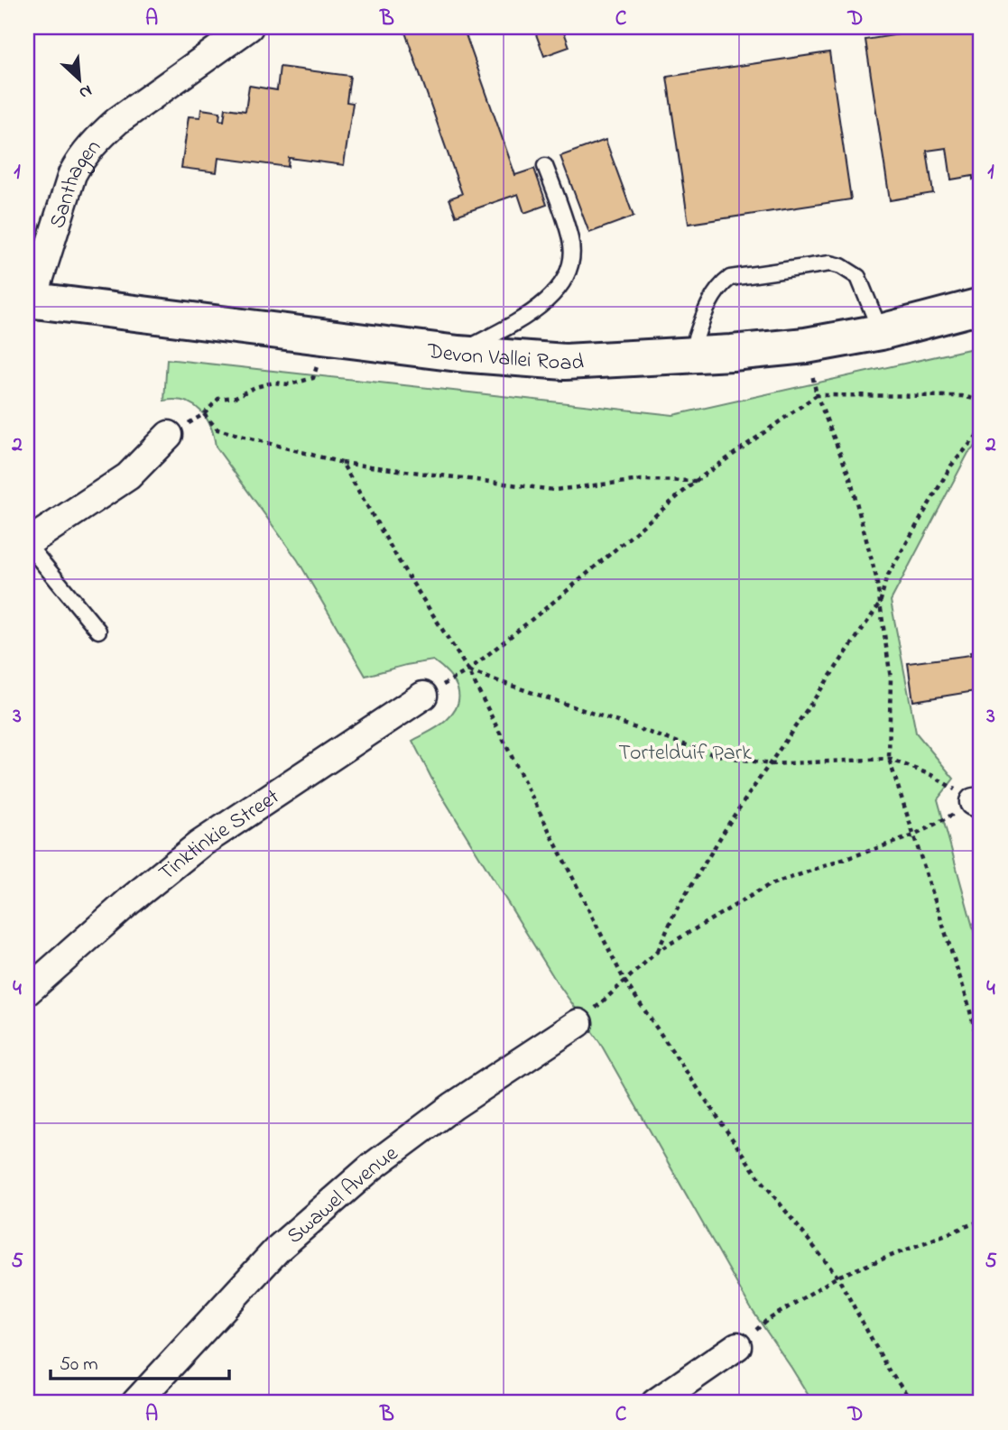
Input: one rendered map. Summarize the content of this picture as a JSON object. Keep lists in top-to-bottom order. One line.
{"streets":{"street":["Santhagen","Devon Vallei Road","Tinktinkie Street","Swawel Avenue"]},"crossings":[["Santhagen","Devon Vallei Road"]],"parks":["Tortelduif Park"],"scale_bar":"50 m","north":"bottom right","grid":{"columns":["A","B","C","D"],"rows":["1","2","3","4","5"]}}
